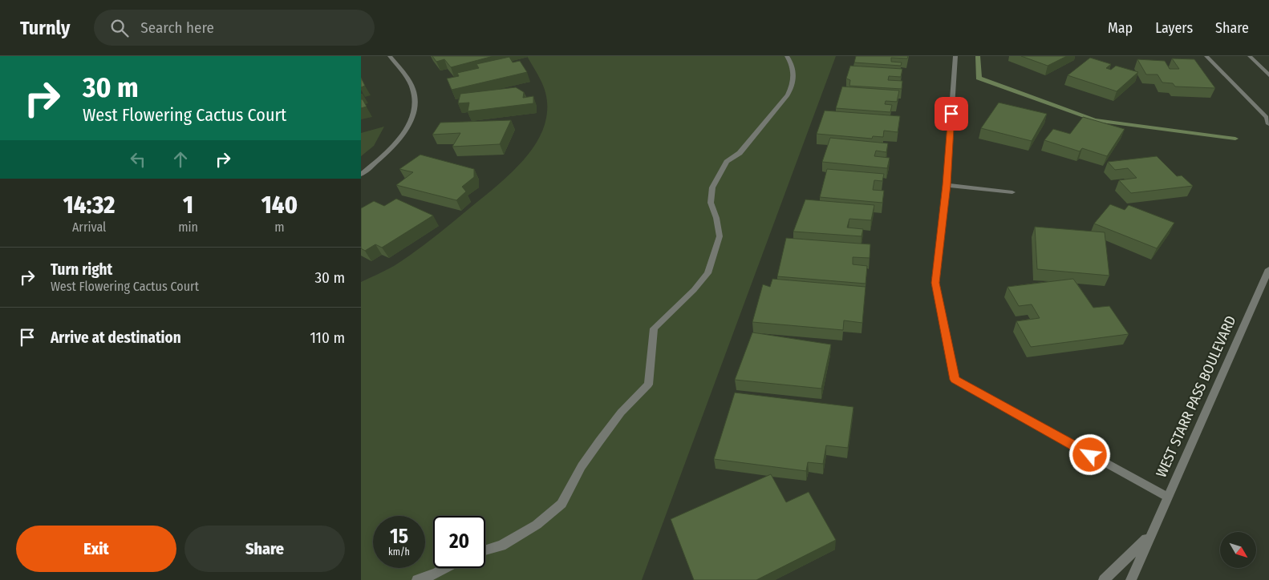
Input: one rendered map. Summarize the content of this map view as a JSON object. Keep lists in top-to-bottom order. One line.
{"streets":{"street":["WEST STARR PASS BOULEVARD"]},"north":"bottom right","page":{"header":"Turnly","search":"Search here","nav":["Map","Layers","Share"],"turn":["30 m","West Flowering Cactus Court"],"eta":["14:32","Arrival","1","min","140","m"],"list":[{"name":"Turn right","note":"West Flowering Cactus Court","value":"30 m"},{"name":"Arrive at destination","value":"110 m"}],"speed":"15 km/h","limit":"20","buttons":["Exit","Share"]}}
